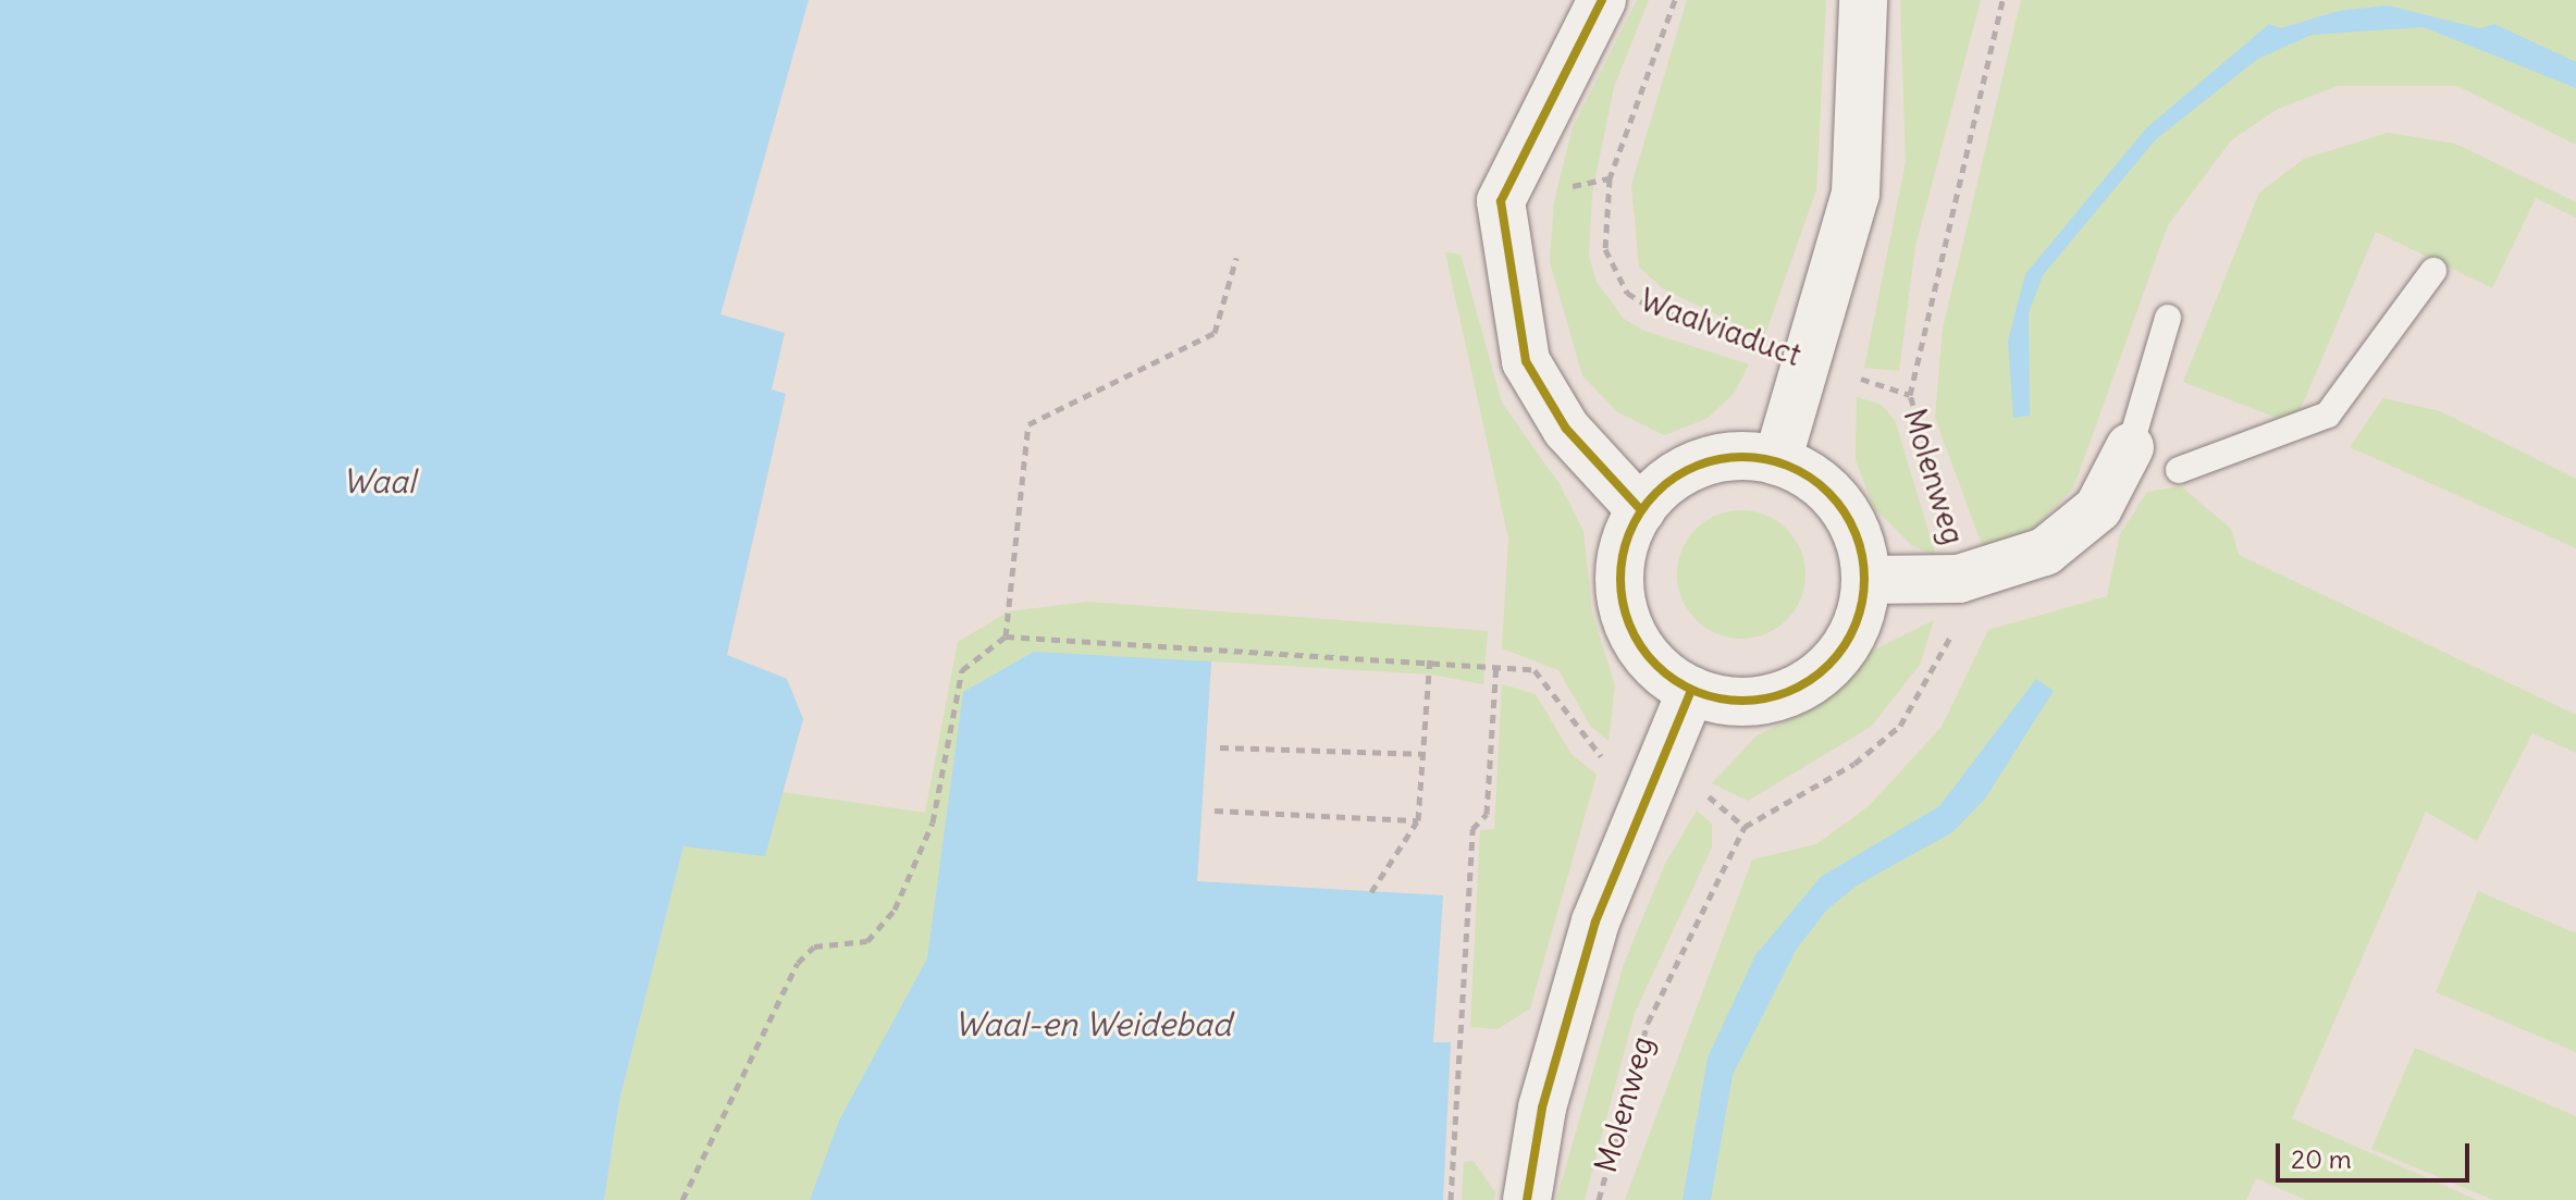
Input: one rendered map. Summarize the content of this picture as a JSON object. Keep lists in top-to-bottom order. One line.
{"streets":{"path":["Waalviaduct","Molenweg"]},"crossings":[["Waalviaduct","Molenweg"]],"water":["Waal","Waal-en Weidebad"],"scale_bar":"20 m"}
